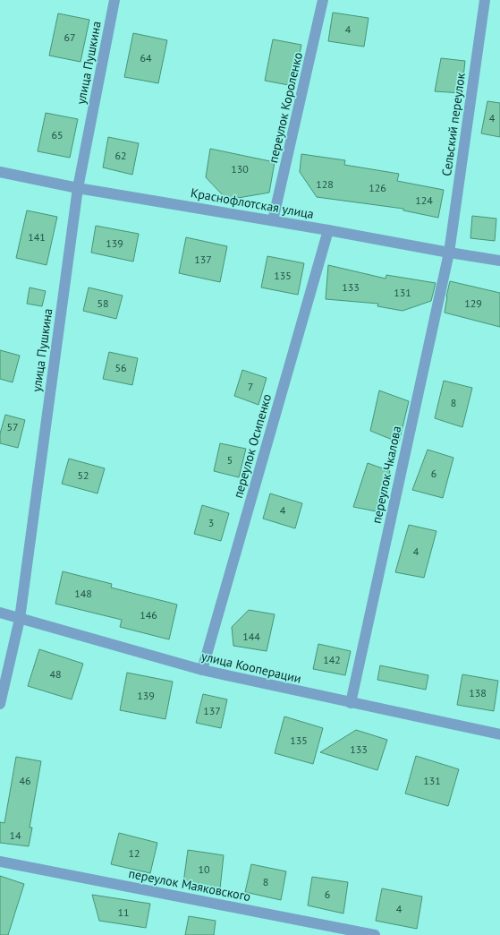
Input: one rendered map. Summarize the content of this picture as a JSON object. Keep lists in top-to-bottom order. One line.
{"streets":{"street":["улица Пушкина","переулок Короленко","Сельский переулок","Краснофлотская улица","переулок Осипенко","переулок Чкалова","улица Кооперации","переулок Маяковского"]},"crossings":[["улица Пушкина","Краснофлотская улица"],["улица Пушкина","улица Кооперации"],["переулок Короленко","Краснофлотская улица"],["Сельский переулок","Краснофлотская улица"],["Сельский переулок","переулок Чкалова"],["Краснофлотская улица","переулок Осипенко"],["Краснофлотская улица","переулок Чкалова"],["переулок Осипенко","улица Кооперации"],["переулок Чкалова","улица Кооперации"]],"house_numbers":["4","67","64","4","65","62","130","128","126","124","141","139","137","135","133","131","58","129","56","7","8","57","5","6","52","4","3","4","148","146","144","142","48","138","139","137","135","133","46","131","14","12","10","8","6","4","11"]}
